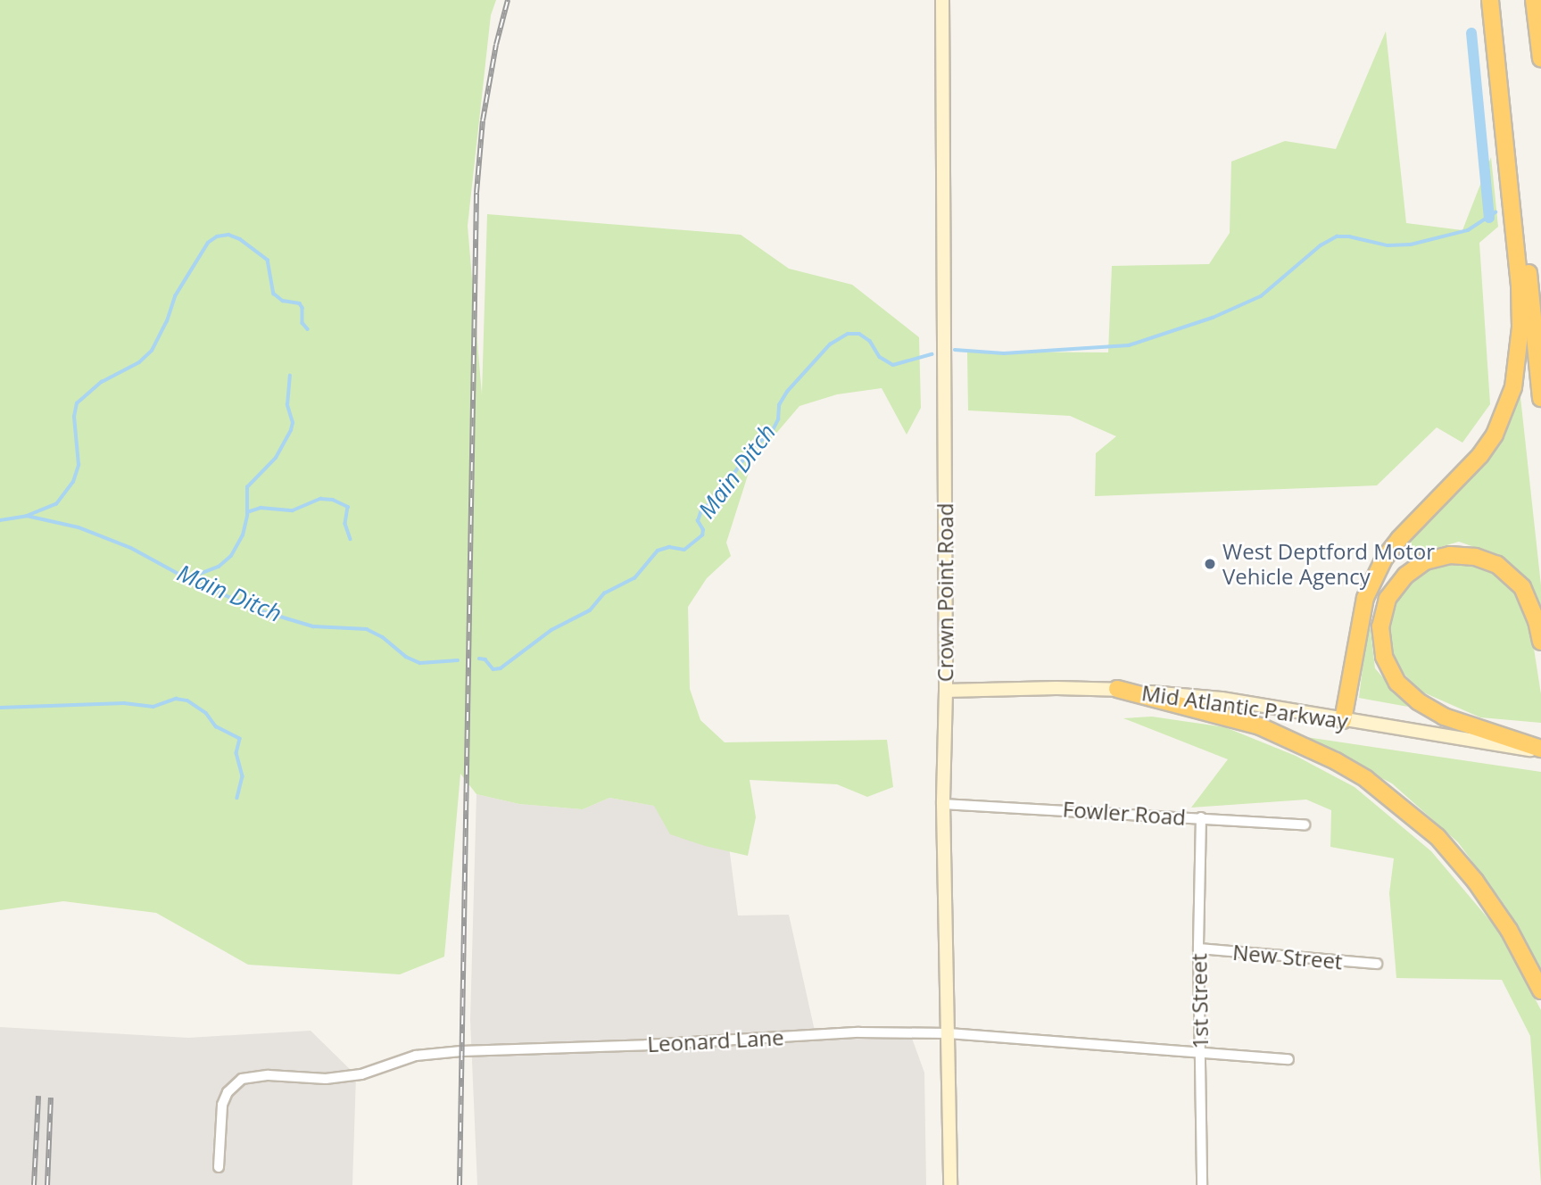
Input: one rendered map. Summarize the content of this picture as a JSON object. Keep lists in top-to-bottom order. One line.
{"streets":{"main road":["Crown Point Road","Mid Atlantic Parkway"],"street":["Fowler Road","New Street","1st Street","Leonard Lane"]},"crossings":[["Crown Point Road","Mid Atlantic Parkway"],["Crown Point Road","Fowler Road"],["Crown Point Road","Leonard Lane"],["Fowler Road","1st Street"],["New Street","1st Street"],["1st Street","Leonard Lane"]],"water":["Main Ditch"],"places":["West Deptford Motor Vehicle Agency"]}
